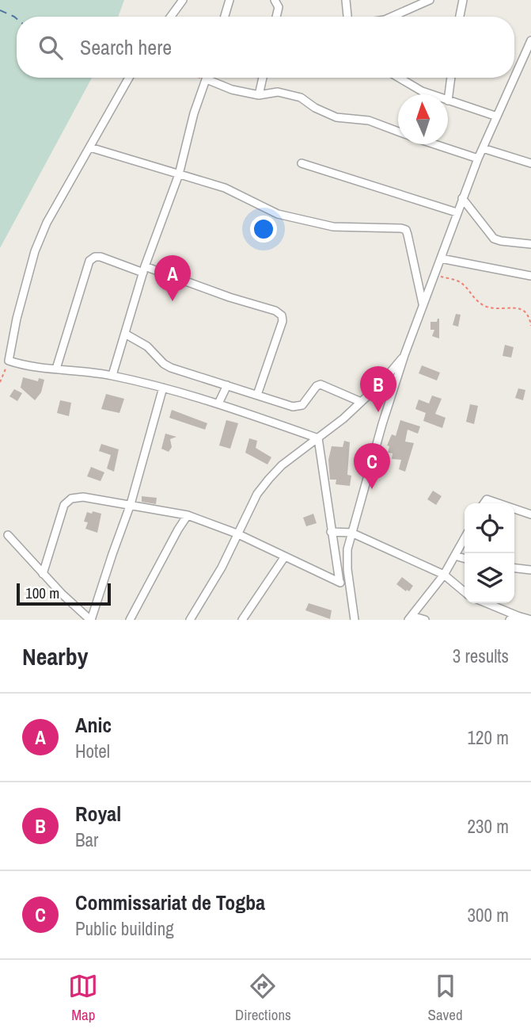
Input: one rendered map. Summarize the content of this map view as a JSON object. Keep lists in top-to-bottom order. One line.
{"scale_bar":"100 m","north":"top","page":{"search":"Search here","pins":["A","B","C"],"scale":"100 m","heading":["Nearby","3 results"],"list":[{"mark":"A","name":"Anic","note":"Hotel","value":"120 m"},{"mark":"B","name":"Royal","note":"Bar","value":"230 m"},{"mark":"C","name":"Commissariat de Togba","note":"Public building","value":"300 m"}],"nav":["Map","Directions","Saved"]}}
